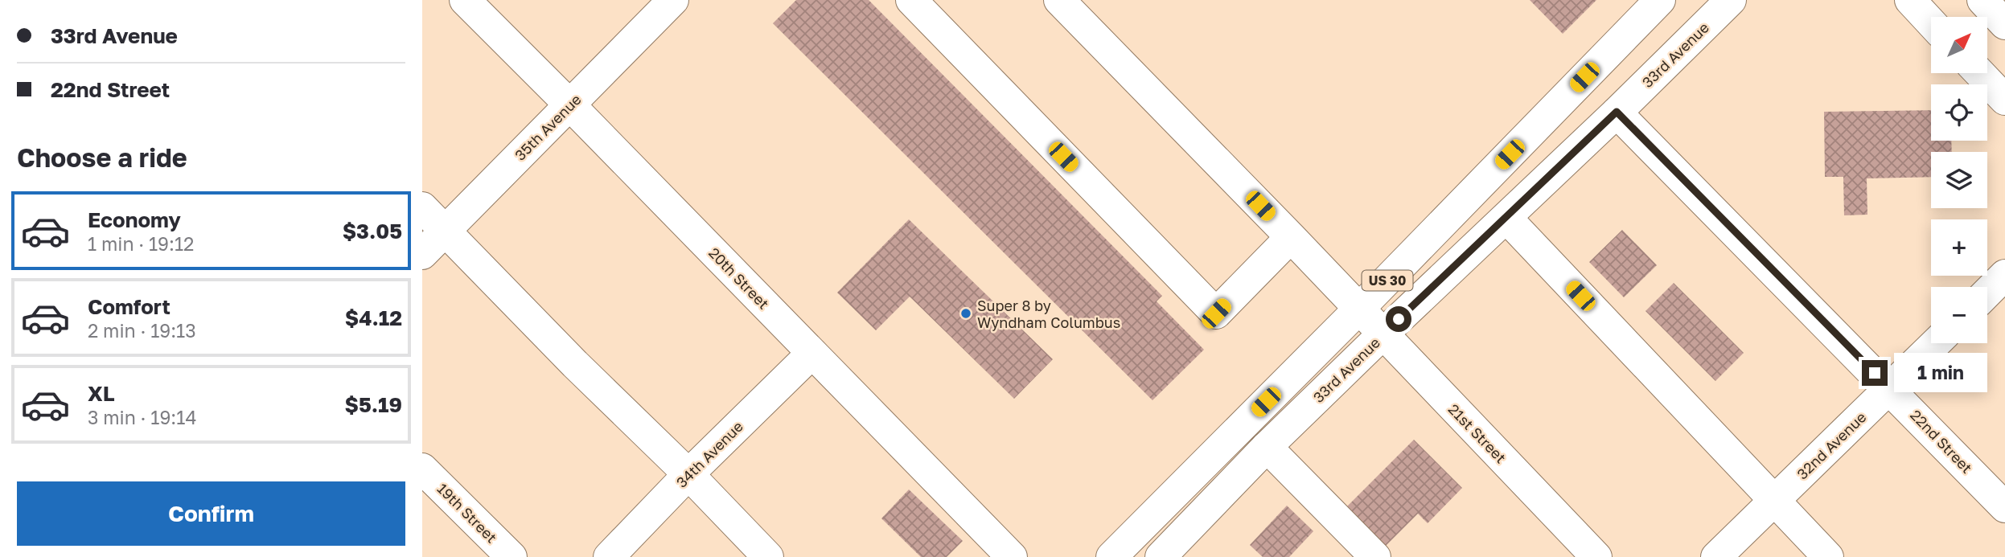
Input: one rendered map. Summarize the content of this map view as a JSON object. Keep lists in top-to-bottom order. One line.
{"streets":{"main road":["33rd Avenue","35th Avenue","20th Street","US 30","21st Street","22nd Street","32nd Avenue","34th Avenue","19th Street"]},"crossings":[["33rd Avenue","21st Street"],["33rd Avenue","22nd Street"],["35th Avenue","20th Street"],["20th Street","34th Avenue"],["US 30","21st Street"],["22nd Street","32nd Avenue"]],"places":["Super 8 by Wyndham Columbus"],"north":"top right","page":{"banner":["33rd Avenue","22nd Street"],"map_buttons":["+","−"],"heading":"Choose a ride","list":[{"name":"Economy","note":"1 min · 19:12","value":"$3.05"},{"name":"Comfort","note":"2 min · 19:13","value":"$4.12"},{"name":"XL","note":"3 min · 19:14","value":"$5.19"}],"bubble":"1 min","buttons":"Confirm"}}
